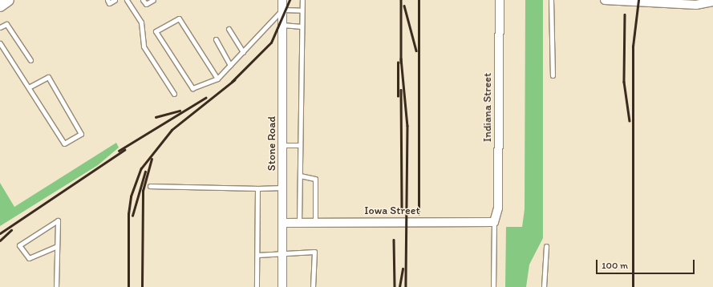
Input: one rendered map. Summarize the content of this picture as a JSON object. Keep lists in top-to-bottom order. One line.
{"streets":{"street":["Indiana Street","Stone Road","Iowa Street"]},"crossings":[["Indiana Street","Iowa Street"],["Stone Road","Iowa Street"]],"scale_bar":"100 m"}
